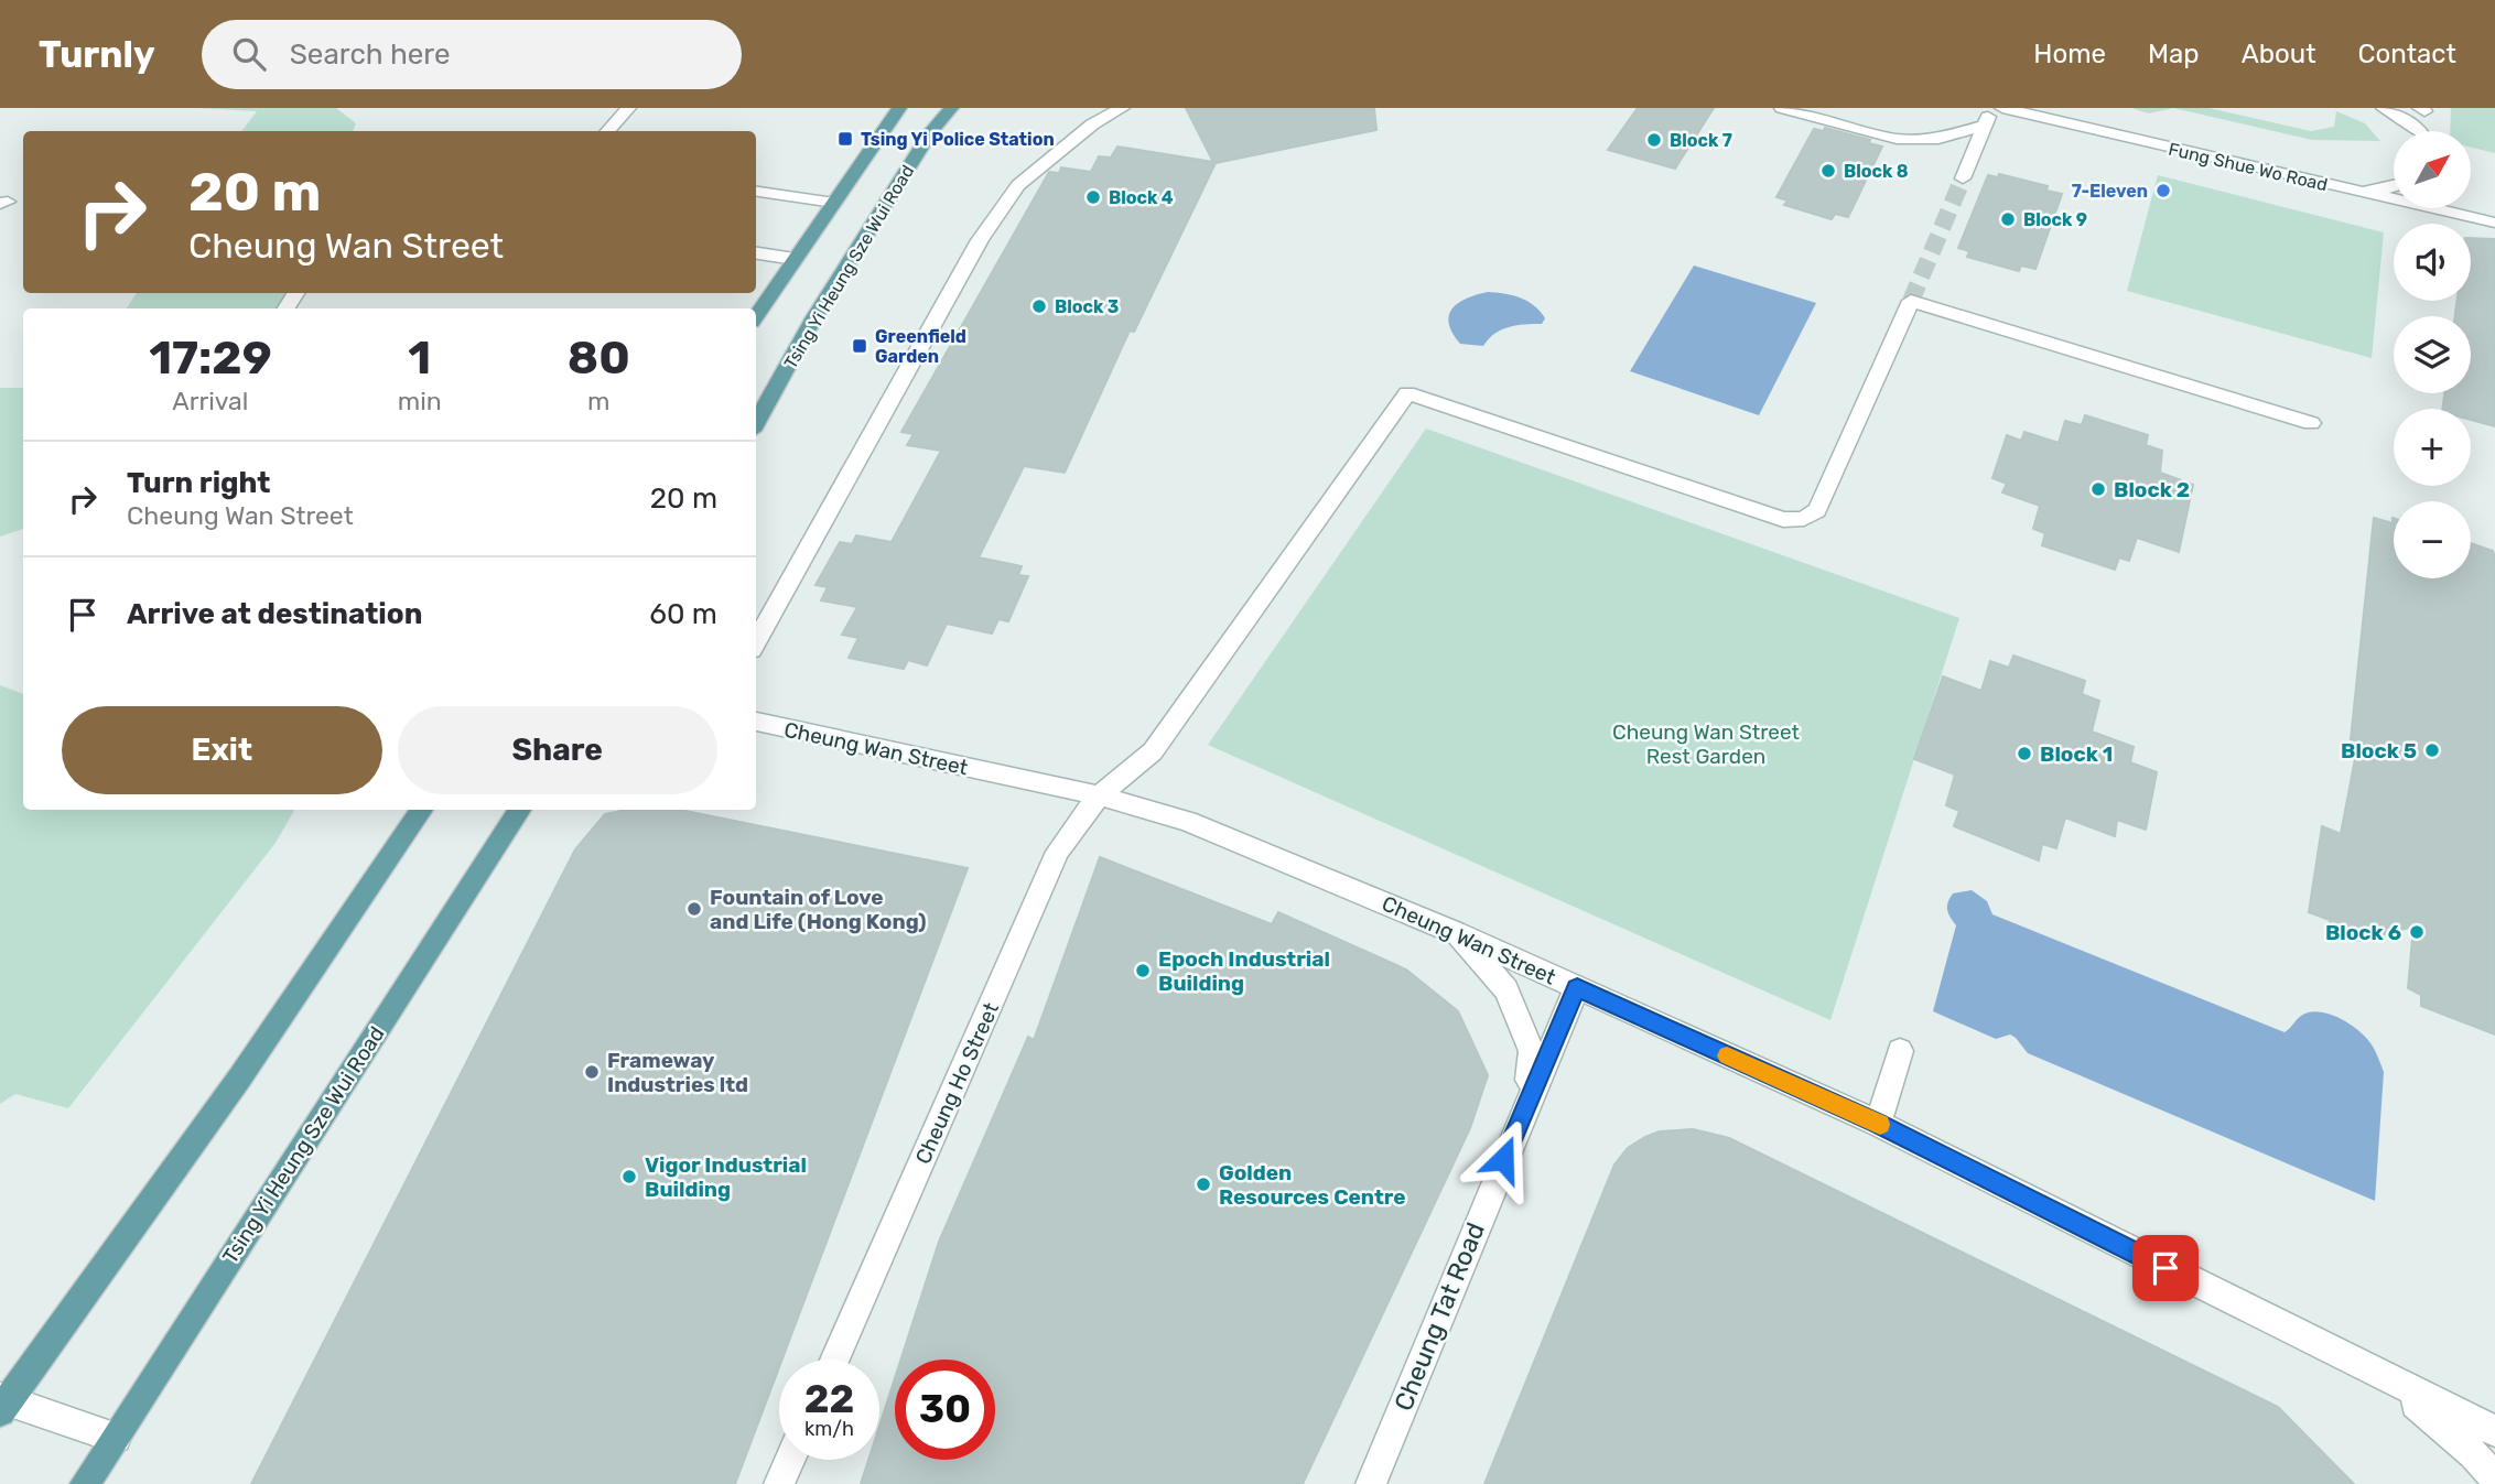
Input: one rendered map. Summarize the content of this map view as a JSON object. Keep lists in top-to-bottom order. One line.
{"streets":{"main road":["Tsing Yi Heung Sze Wui Road"],"street":["Fung Shue Wo Road","Cheung Wan Street","Cheung Ho Street","Cheung Tat Road"]},"crossings":[["Cheung Wan Street","Cheung Ho Street"],["Cheung Wan Street","Cheung Tat Road"]],"parks":["Cheung Wan Street Rest Garden"],"places":{"transit":["Tsing Yi Police Station","Greenfield Garden"],"other":["Block 7","Block 8","7-Eleven","Block 4","Block 9","Block 3","Block 2","Block 5","Block 1","Fountain of Love and Life (Hong Kong)","Block 6","Epoch Industrial Building","Frameway Industries ltd","Vigor Industrial Building","Golden Resources Centre"]},"north":"top right","page":{"header":"Turnly","search":"Search here","nav":["Home","Map","About","Contact"],"map_buttons":["+","−"],"turn":["20 m","Cheung Wan Street"],"eta":["17:29","Arrival","1","min","80","m"],"list":[{"name":"Turn right","note":"Cheung Wan Street","value":"20 m"},{"name":"Arrive at destination","value":"60 m"}],"buttons":["Exit","Share"],"speed":"22 km/h","limit":"30"}}
